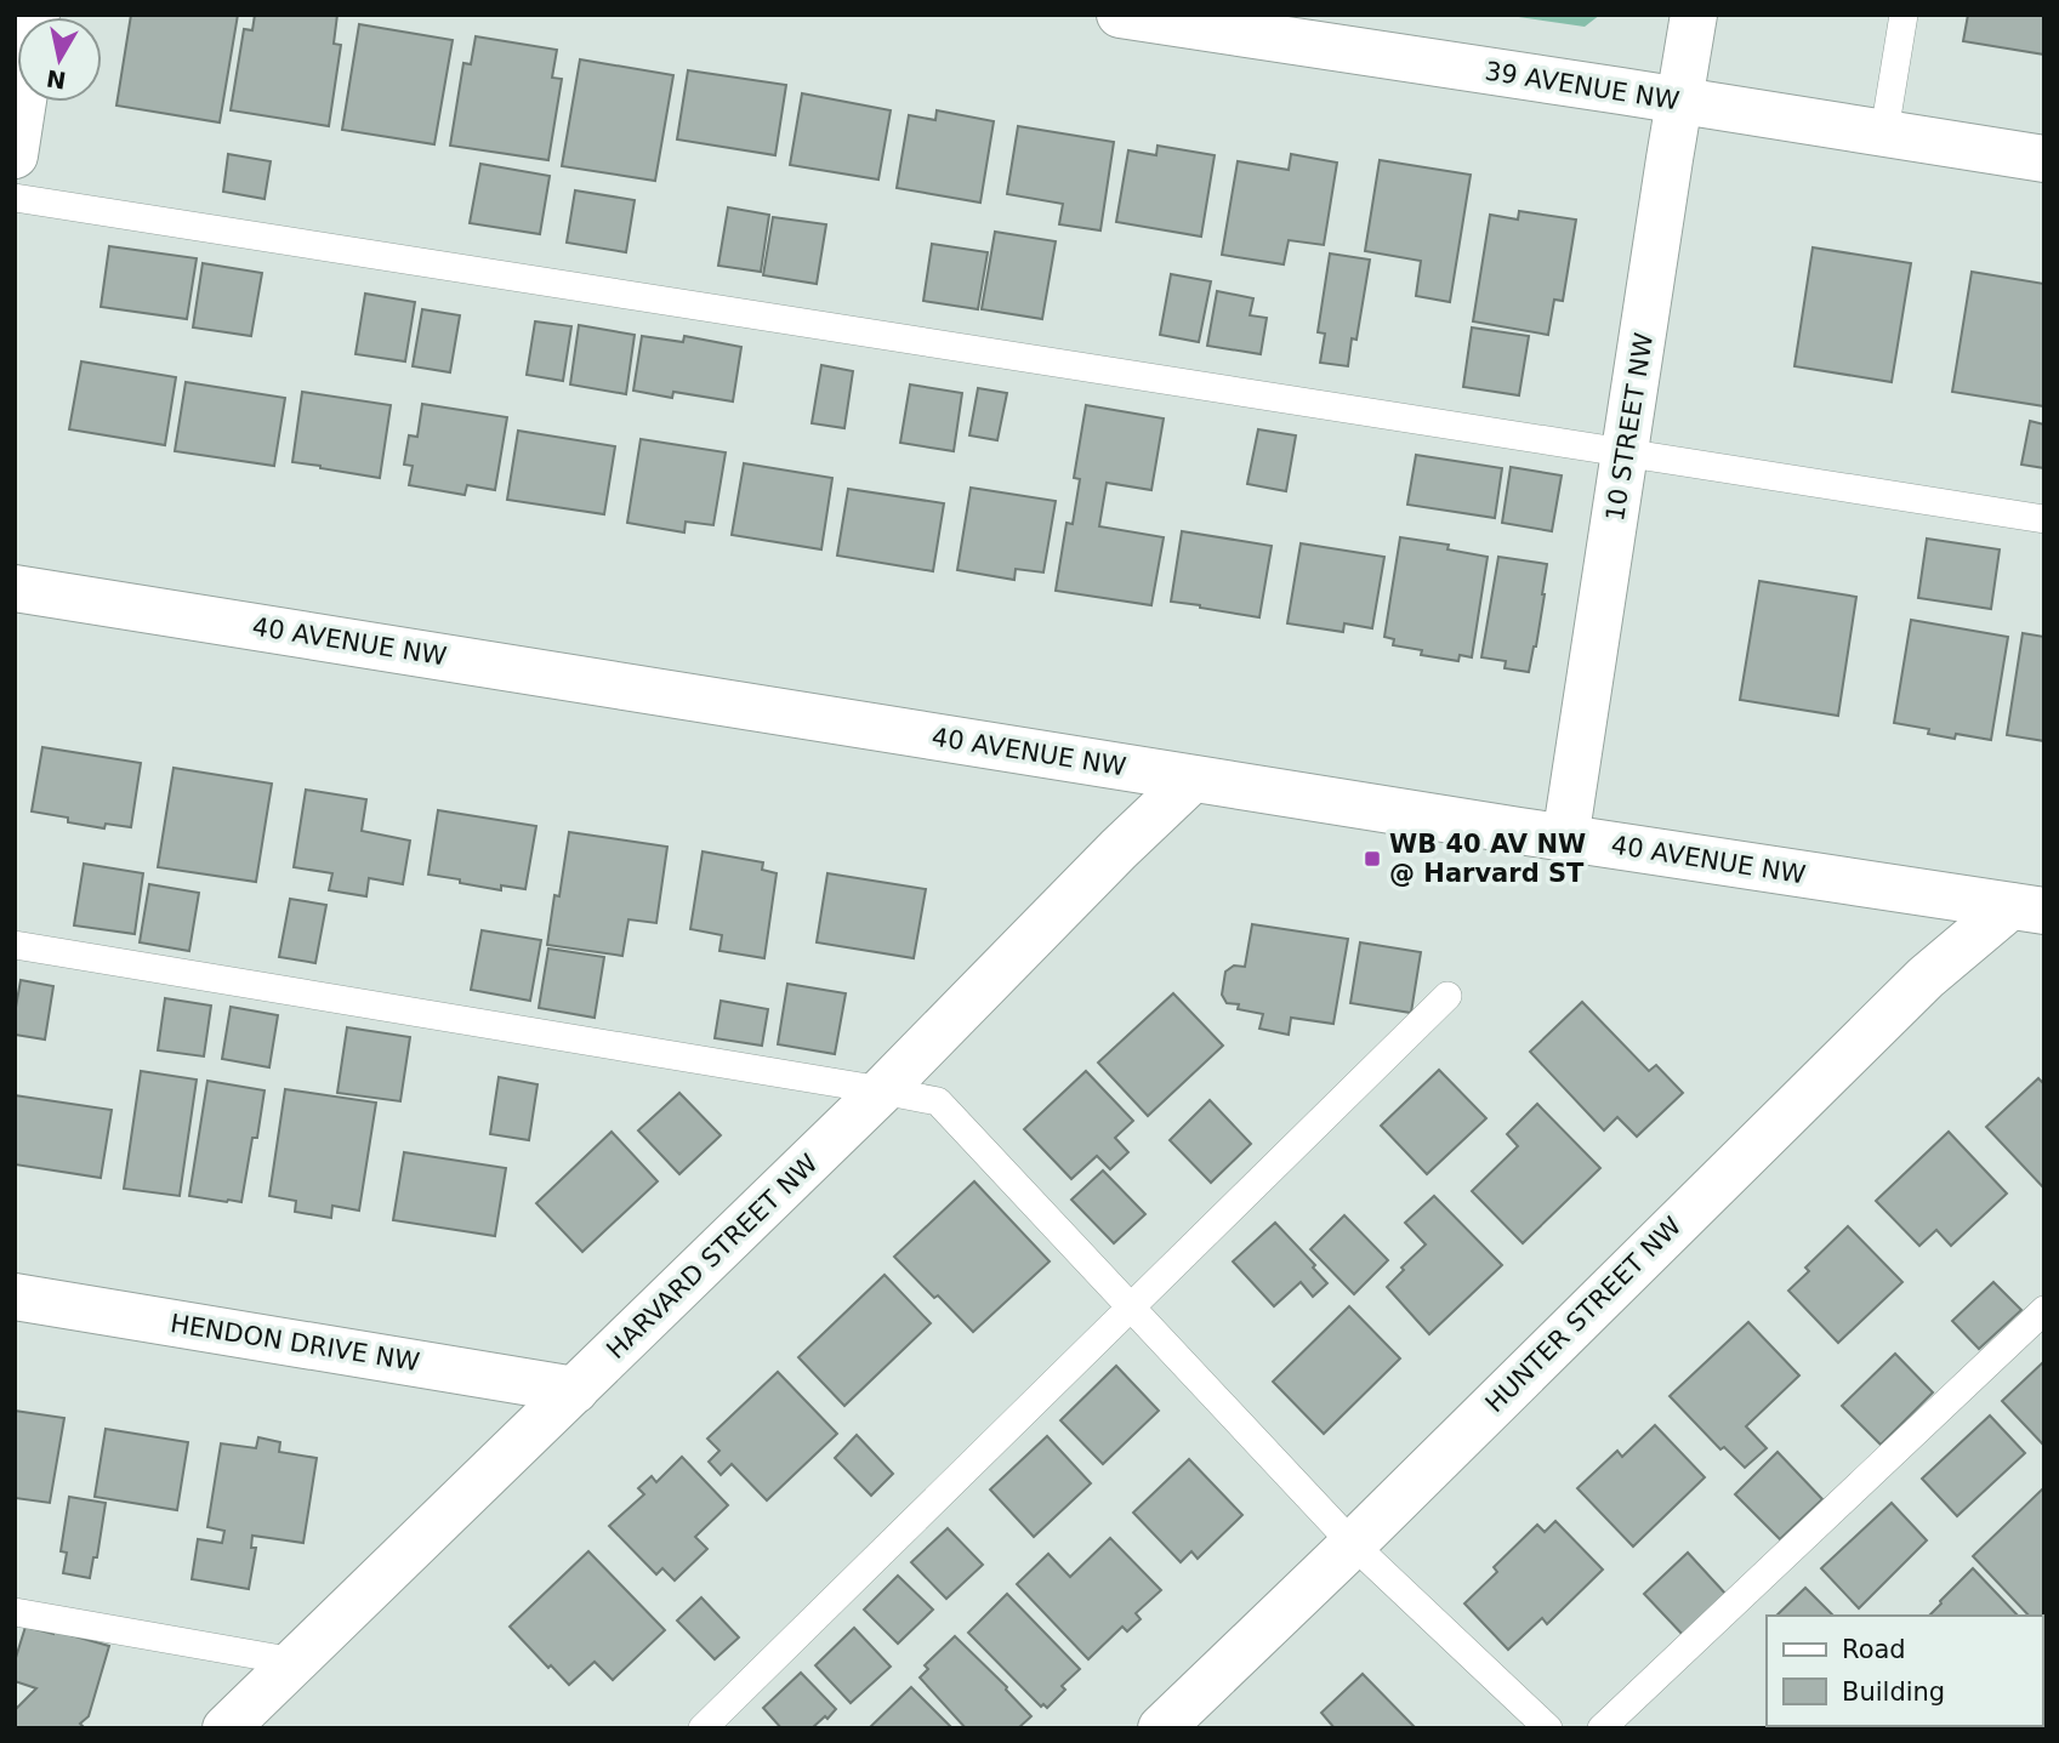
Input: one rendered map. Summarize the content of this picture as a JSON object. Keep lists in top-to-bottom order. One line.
{"streets":{"street":["39 AVENUE NW","10 STREET NW","40 AVENUE NW","HARVARD STREET NW","HUNTER STREET NW","HENDON DRIVE NW"]},"crossings":[["39 AVENUE NW","10 STREET NW"],["10 STREET NW","40 AVENUE NW"],["40 AVENUE NW","HARVARD STREET NW"],["40 AVENUE NW","HUNTER STREET NW"],["HARVARD STREET NW","HENDON DRIVE NW"]],"places":{"transit":["WB 40 AV NW @ Harvard ST"]},"legend":["Road","Building"],"north":"bottom"}
